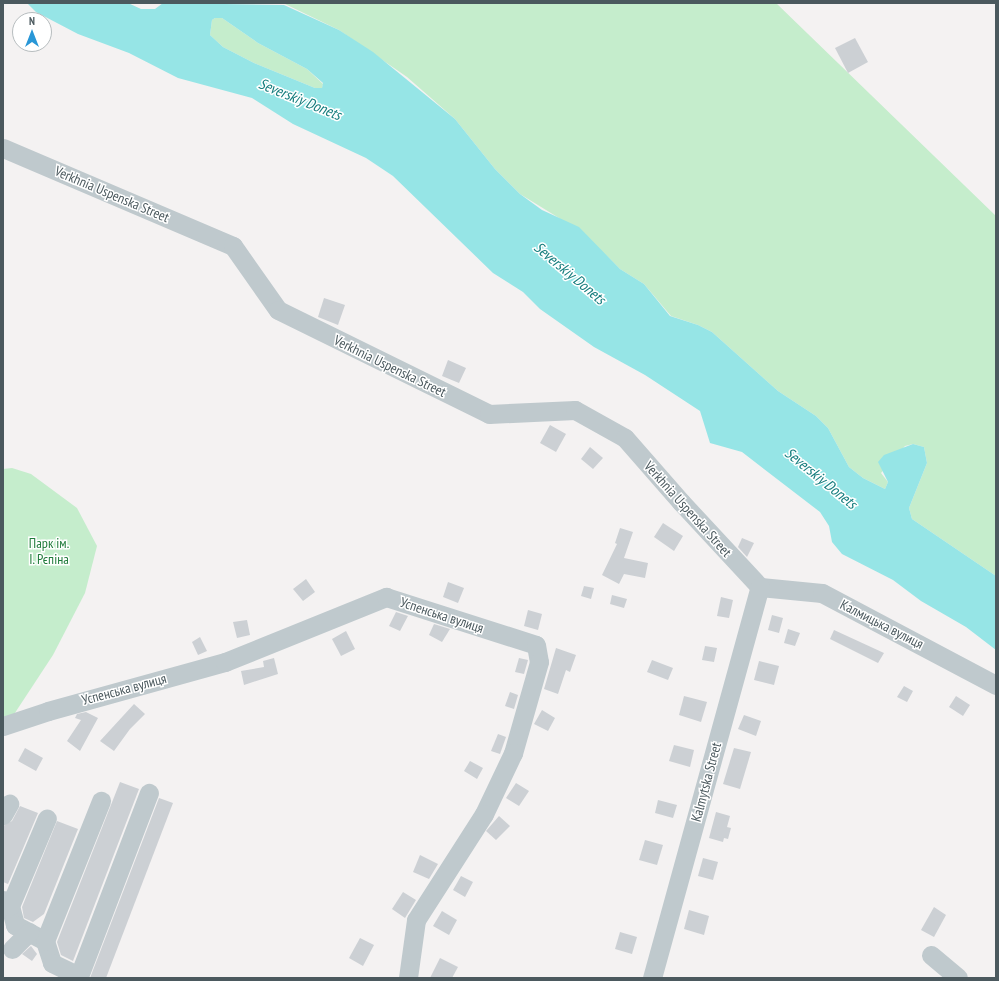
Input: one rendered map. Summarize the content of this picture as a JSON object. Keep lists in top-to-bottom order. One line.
{"streets":{"street":["Verkhnia Uspenska Street","Успенська вулиця","Калмицька вулиця","Kalmytska Street"]},"crossings":[["Verkhnia Uspenska Street","Калмицька вулиця"],["Verkhnia Uspenska Street","Kalmytska Street"],["Калмицька вулиця","Kalmytska Street"]],"water":["Severskiy Donets"],"parks":["Парк ім. І. Рєпіна"],"north":"top"}
